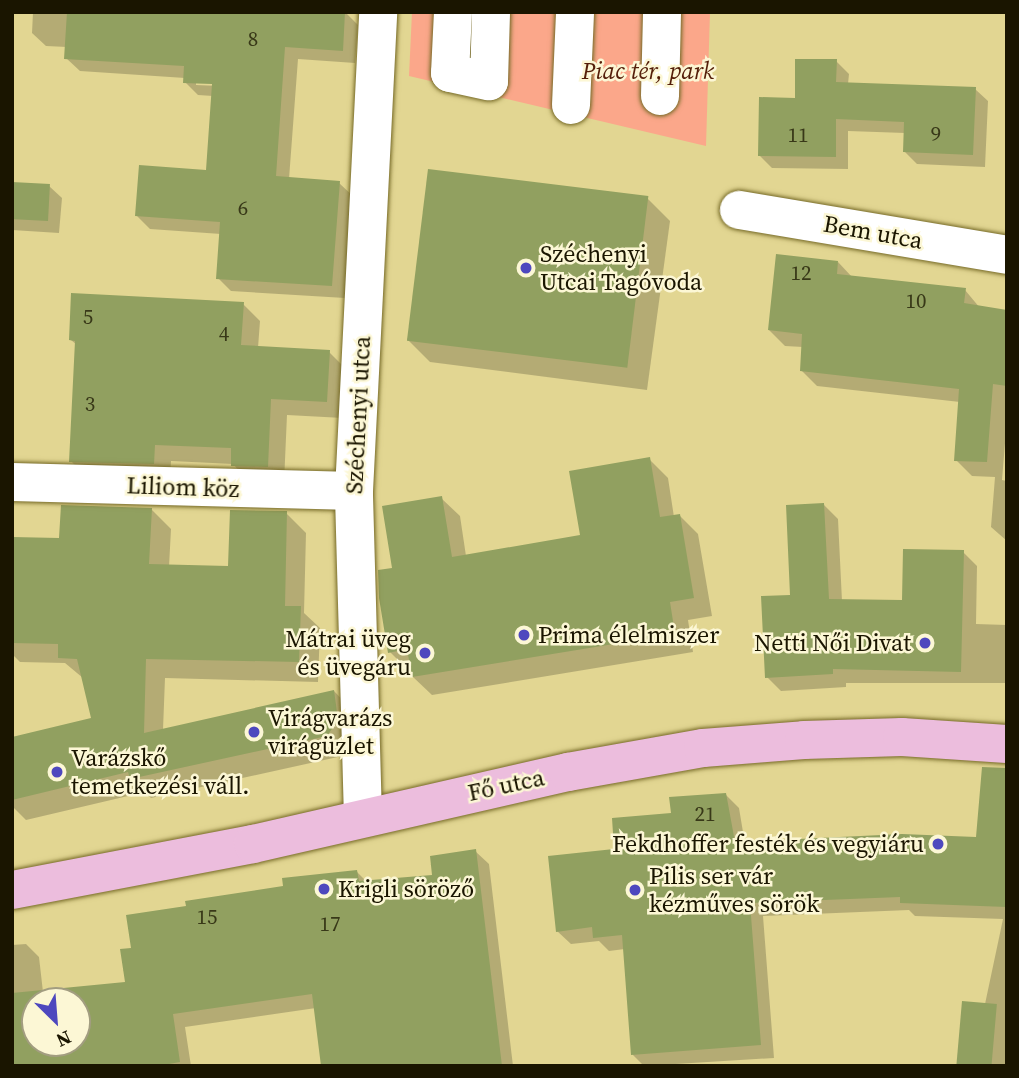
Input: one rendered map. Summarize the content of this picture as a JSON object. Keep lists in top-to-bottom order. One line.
{"streets":{"main road":["Fő utca"],"street":["Bem utca","Széchenyi utca","Liliom köz"]},"crossings":[["Széchenyi utca","Liliom köz"],["Széchenyi utca","Fő utca"]],"parks":["Piac tér, park"],"places":["Széchenyi Utcai Tagóvoda","Prima élelmiszer","Netti Női Divat","Mátrai üveg és üvegáru","Virágvarázs virágüzlet","Varázskő temetkezési váll.","Fekdhoffer festék és vegyiáru","Krigli söröző","Pilis ser vár kézműves sörök"],"house_numbers":["8","9","11","6","12","10","5","4","3","21","15","17"],"north":"bottom right"}
